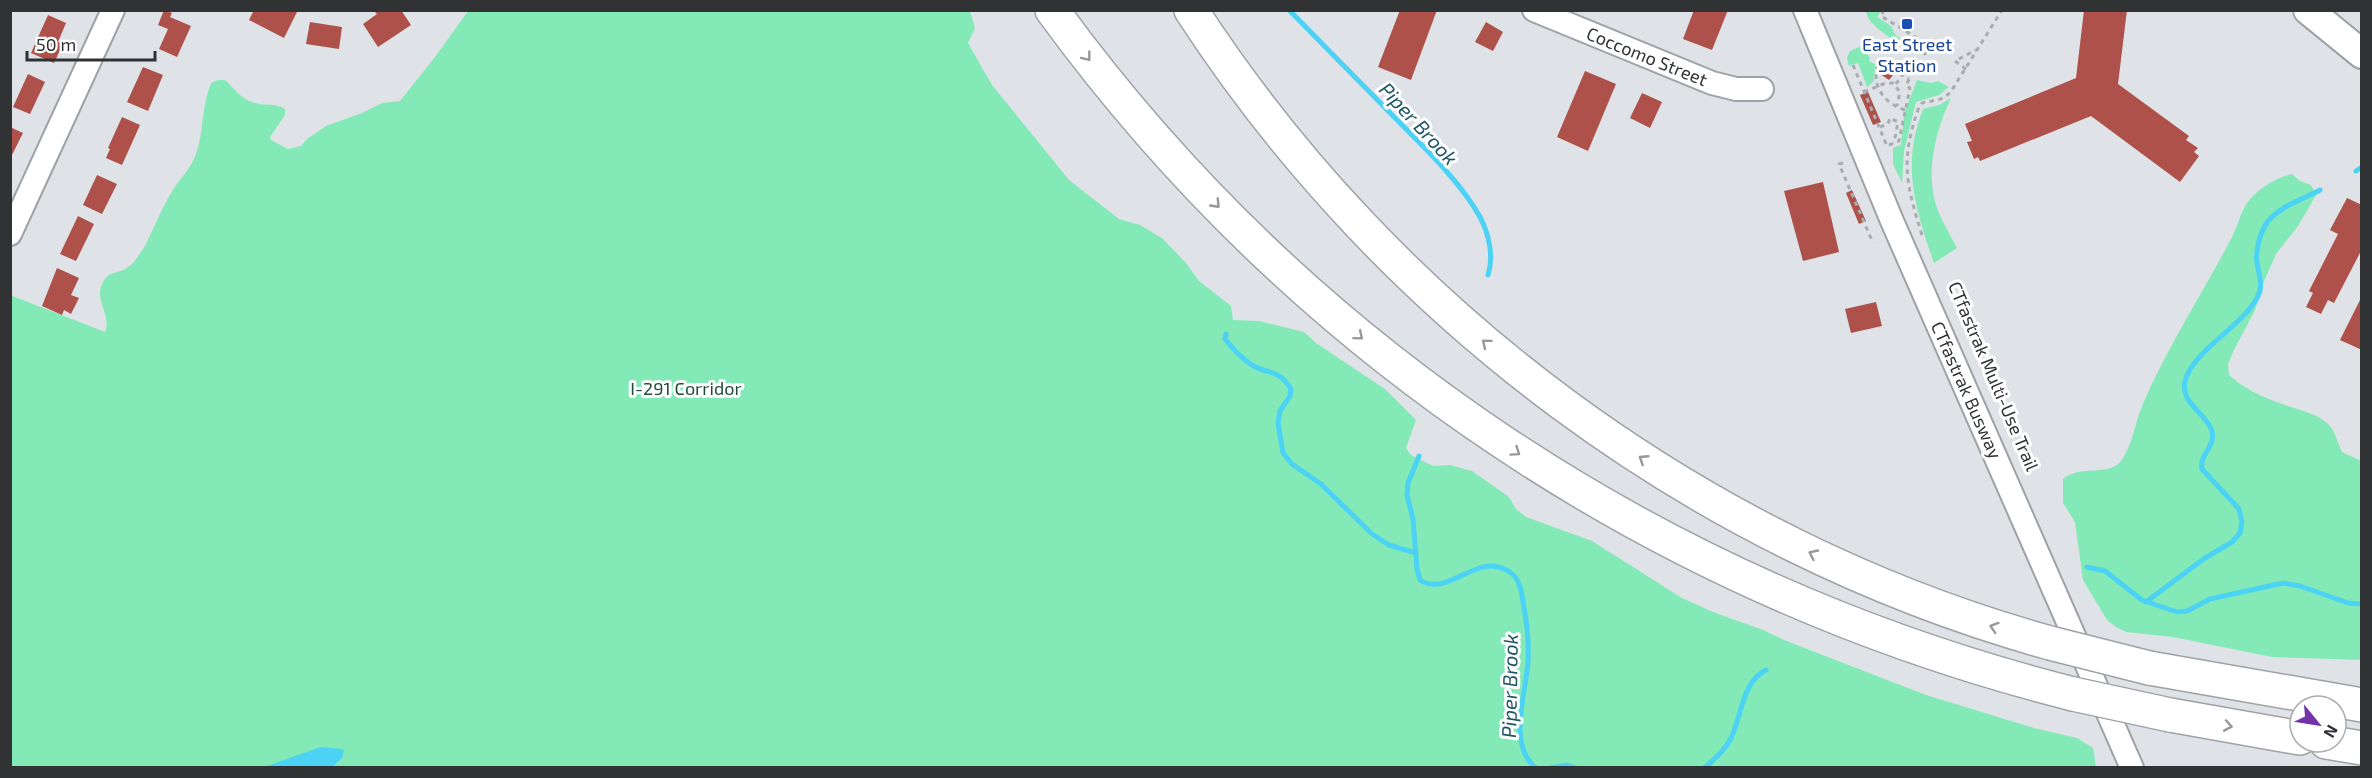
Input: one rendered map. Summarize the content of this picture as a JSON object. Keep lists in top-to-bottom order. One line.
{"streets":{"street":["Coccomo Street","CTfastrak Busway"]},"water":["Piper Brook"],"parks":["I-291 Corridor"],"places":{"transit":["East Street Station"]},"scale_bar":"50 m","north":"bottom right"}
